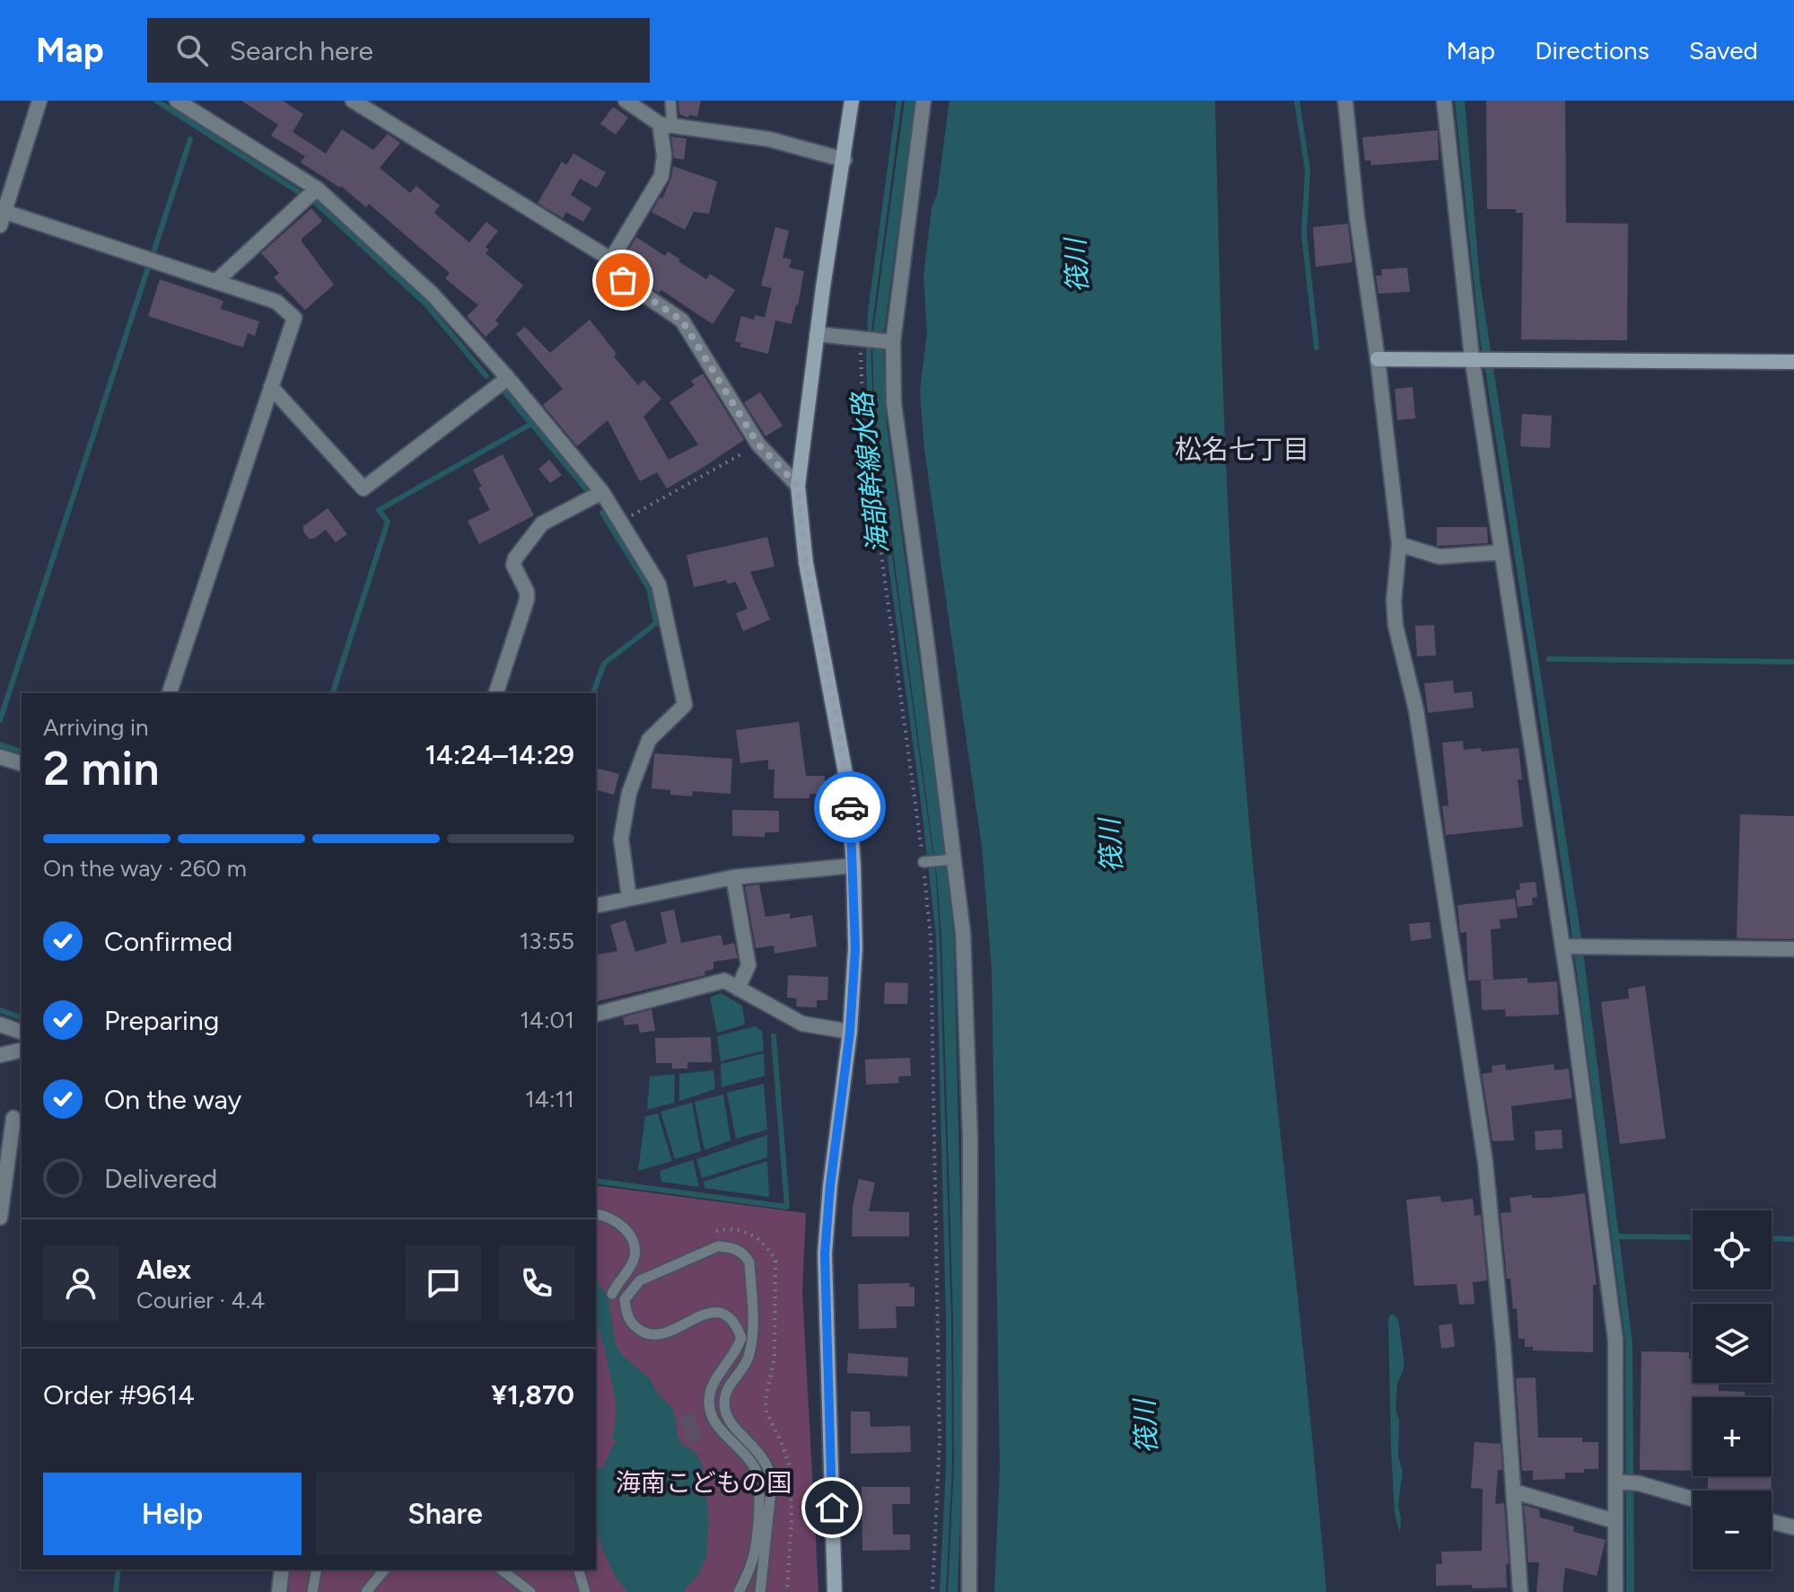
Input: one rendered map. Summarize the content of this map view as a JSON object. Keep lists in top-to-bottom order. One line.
{"districts":["松名七丁目"],"water":["筏川","海部幹線水路"],"parks":["海南こどもの国"],"page":{"header":"Map","search":"Search here","nav":["Map","Directions","Saved"],"heading":["2 min","Arriving in","14:24–14:29"],"panel":["Alex","Courier · 4.4","Order #9614","¥1,870"],"bar":"On the way · 260 m","list":[["Confirmed","13:55"],["Preparing","14:01"],["On the way","14:11"],"Delivered"],"map_buttons":["+","−"],"buttons":["Help","Share"]}}
